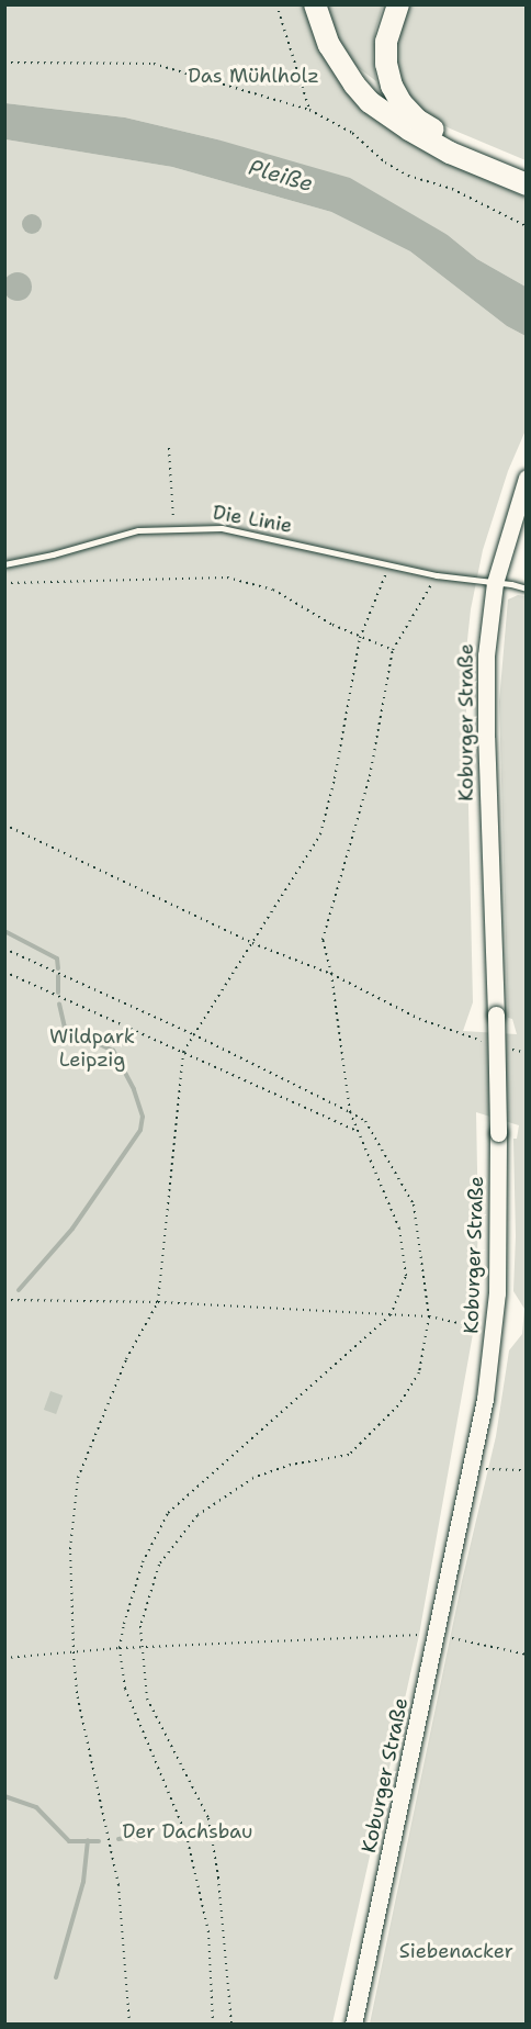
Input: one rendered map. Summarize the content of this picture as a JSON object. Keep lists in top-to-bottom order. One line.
{"streets":{"main road":["Koburger Straße"],"lane":["Die Linie"]},"crossings":[["Die Linie","Koburger Straße"]],"water":["Pleiße"],"parks":["Das Mühlholz","Wildpark Leipzig","Der Dachsbau","Siebenacker"]}
